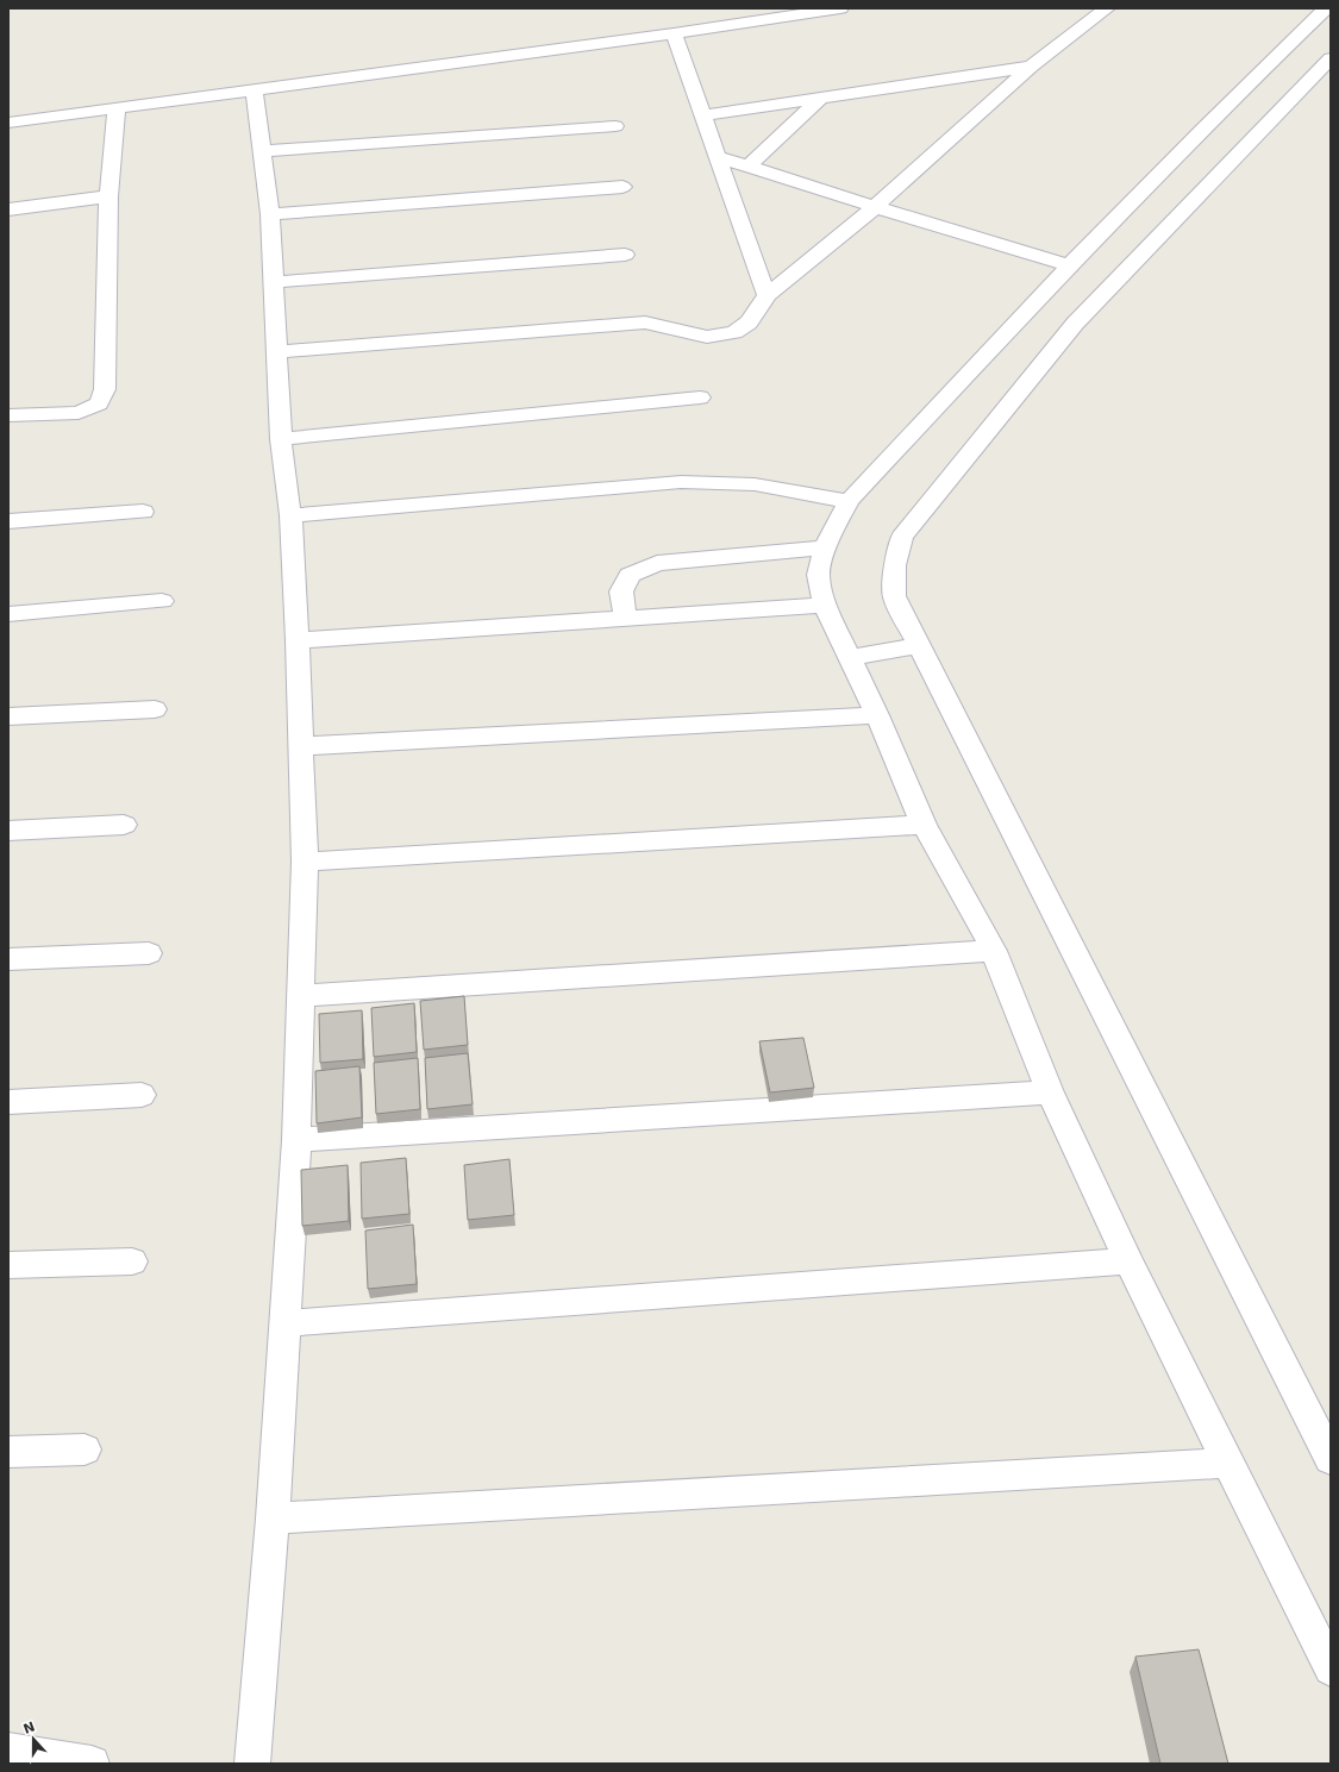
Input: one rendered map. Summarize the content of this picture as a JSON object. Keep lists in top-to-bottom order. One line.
{"north":"top"}
